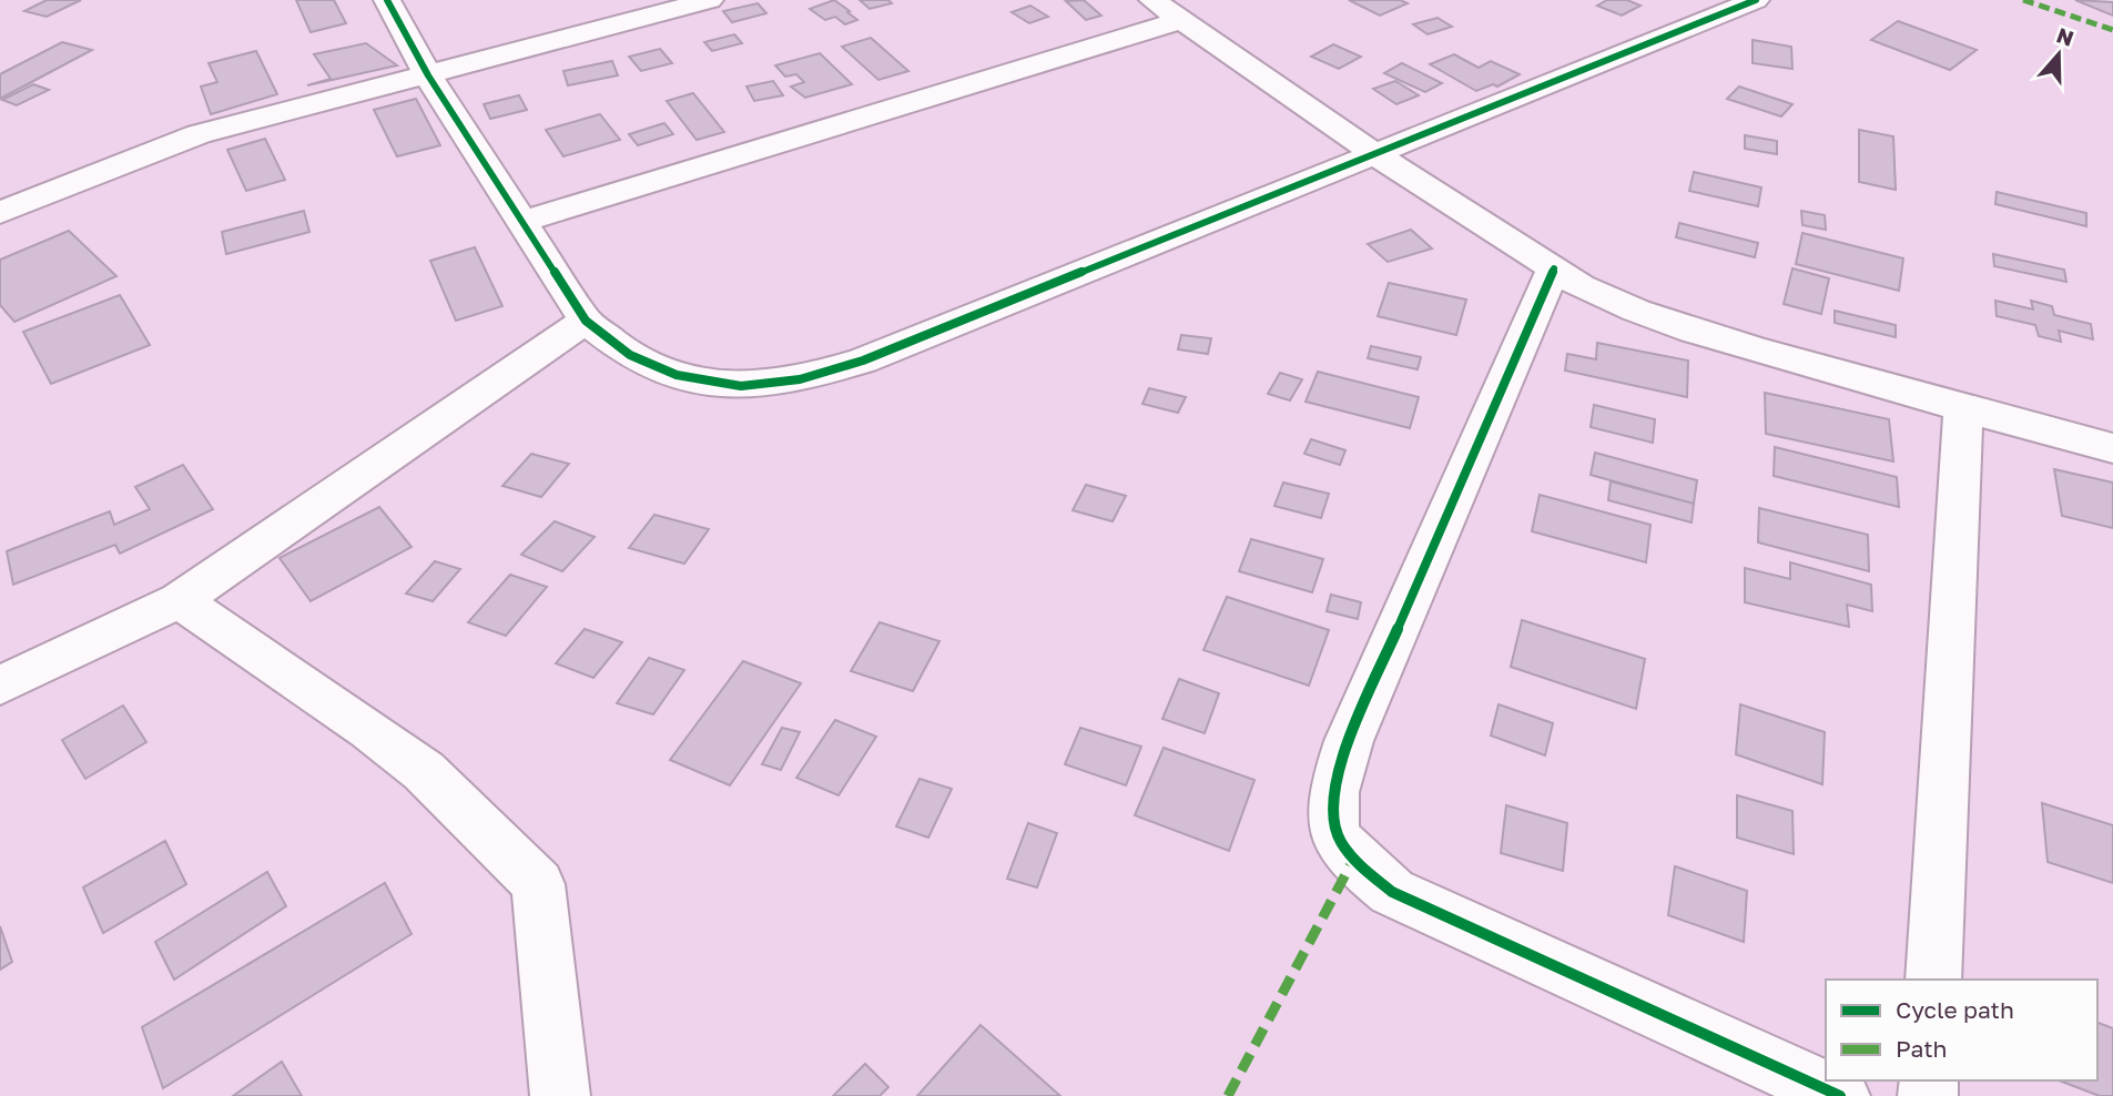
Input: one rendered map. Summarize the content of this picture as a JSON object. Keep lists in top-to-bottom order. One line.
{"legend":["Cycle path","Path"],"north":"top"}
